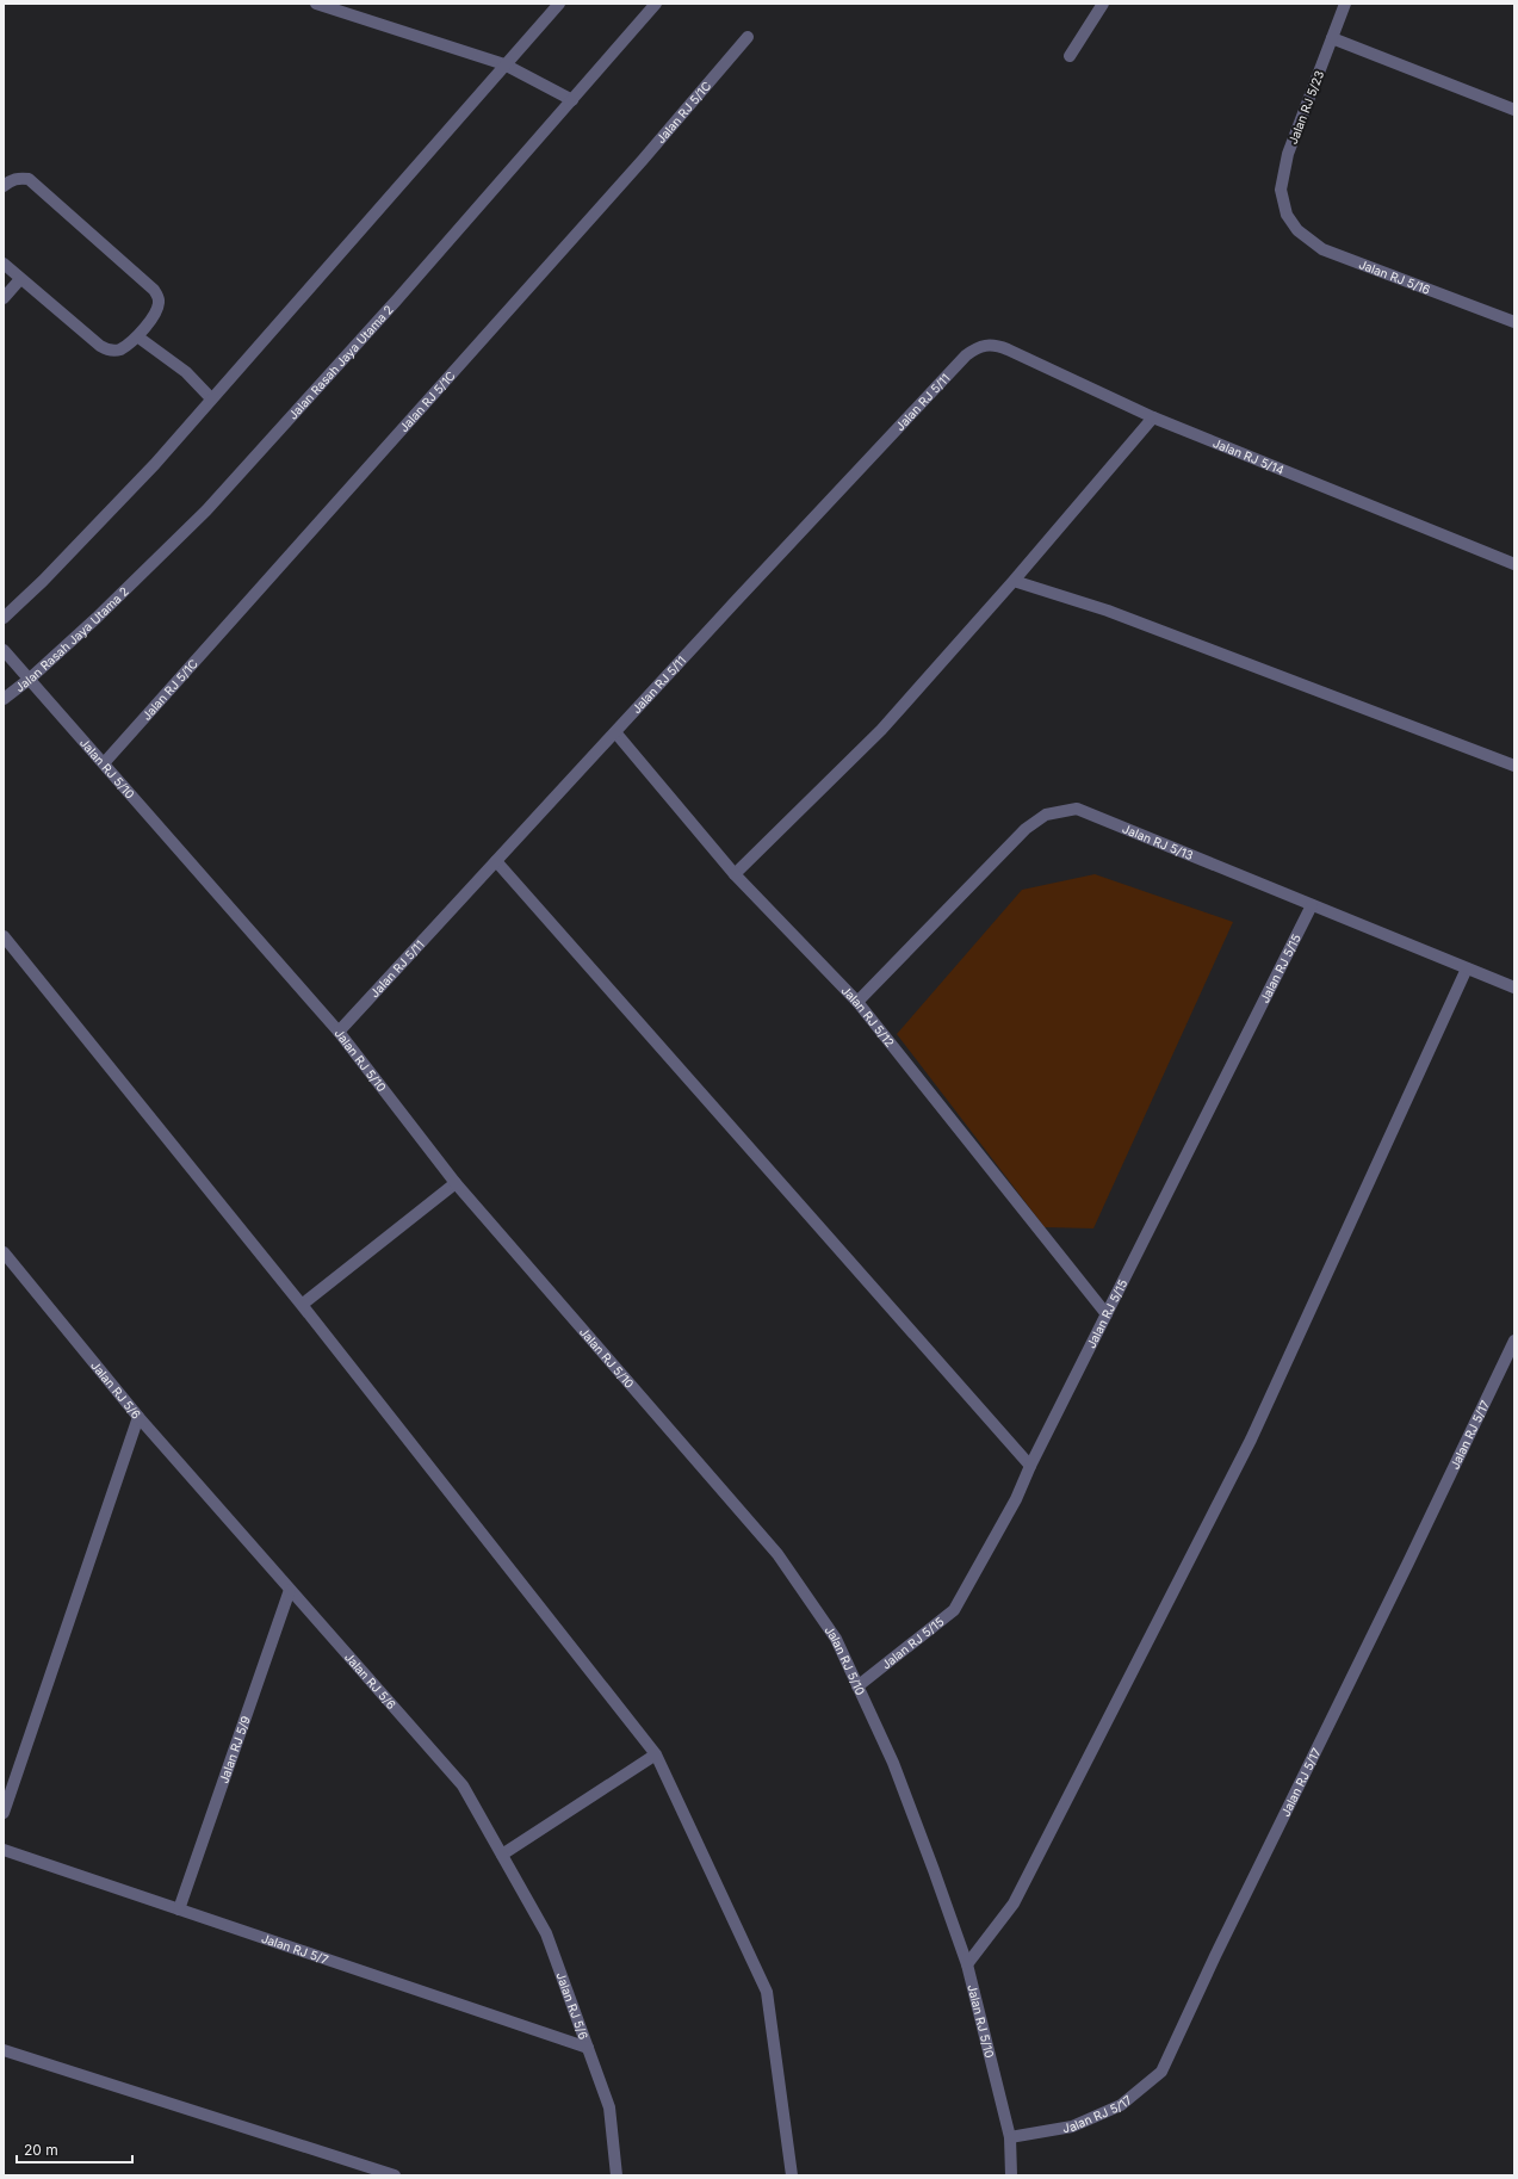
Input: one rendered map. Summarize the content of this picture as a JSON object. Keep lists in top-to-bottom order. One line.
{"streets":{"street":["Jalan RJ 5/23","Jalan RJ 5/1C","Jalan RJ 5/16","Jalan Rasah Jaya Utama 2","Jalan RJ 5/11","Jalan RJ 5/14","Jalan RJ 5/10","Jalan RJ 5/13","Jalan RJ 5/15","Jalan RJ 5/12","Jalan RJ 5/6","Jalan RJ 5/17","Jalan RJ 5/9","Jalan RJ 5/7"]},"crossings":[["Jalan RJ 5/23","Jalan RJ 5/16"],["Jalan RJ 5/1C","Jalan RJ 5/10"],["Jalan Rasah Jaya Utama 2","Jalan RJ 5/10"],["Jalan RJ 5/11","Jalan RJ 5/14"],["Jalan RJ 5/11","Jalan RJ 5/10"],["Jalan RJ 5/11","Jalan RJ 5/12"],["Jalan RJ 5/10","Jalan RJ 5/15"],["Jalan RJ 5/10","Jalan RJ 5/17"],["Jalan RJ 5/13","Jalan RJ 5/15"],["Jalan RJ 5/13","Jalan RJ 5/12"],["Jalan RJ 5/15","Jalan RJ 5/12"],["Jalan RJ 5/6","Jalan RJ 5/9"],["Jalan RJ 5/6","Jalan RJ 5/7"],["Jalan RJ 5/9","Jalan RJ 5/7"]],"scale_bar":"20 m"}
